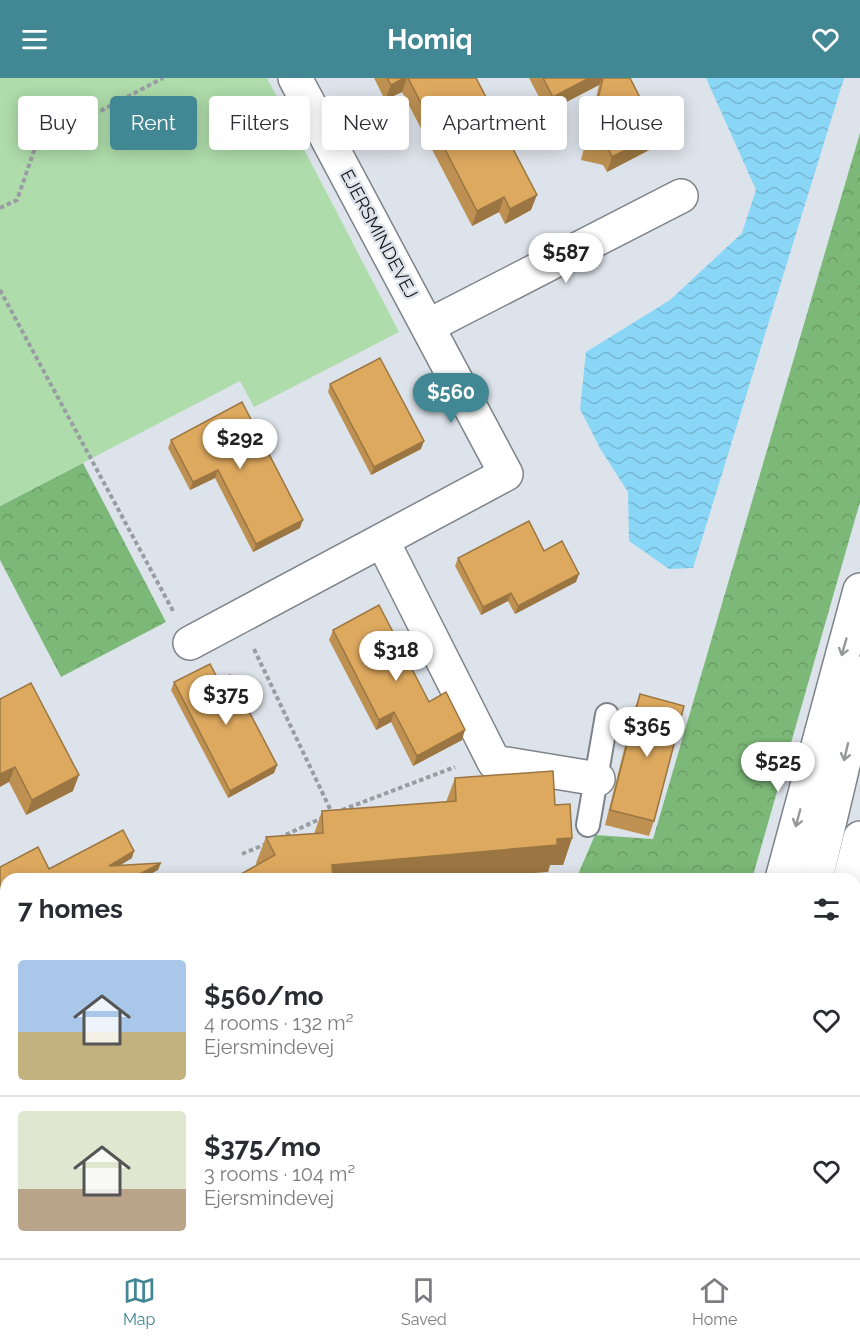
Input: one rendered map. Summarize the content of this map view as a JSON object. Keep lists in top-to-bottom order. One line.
{"streets":{"street":["EJERSMINDEVEJ"]},"page":{"header":"Homiq","chip":["Buy","Rent","Filters","New","Apartment","House"],"price":["$587","$560","$292","$318","$375","$365","$525"],"heading":"7 homes","list":[{"name":"$560/mo","note":"4 rooms · 132 m² · Ejersmindevej"},{"name":"$375/mo","note":"3 rooms · 104 m² · Ejersmindevej"}],"tabs":["Map","Saved","Home"]}}
